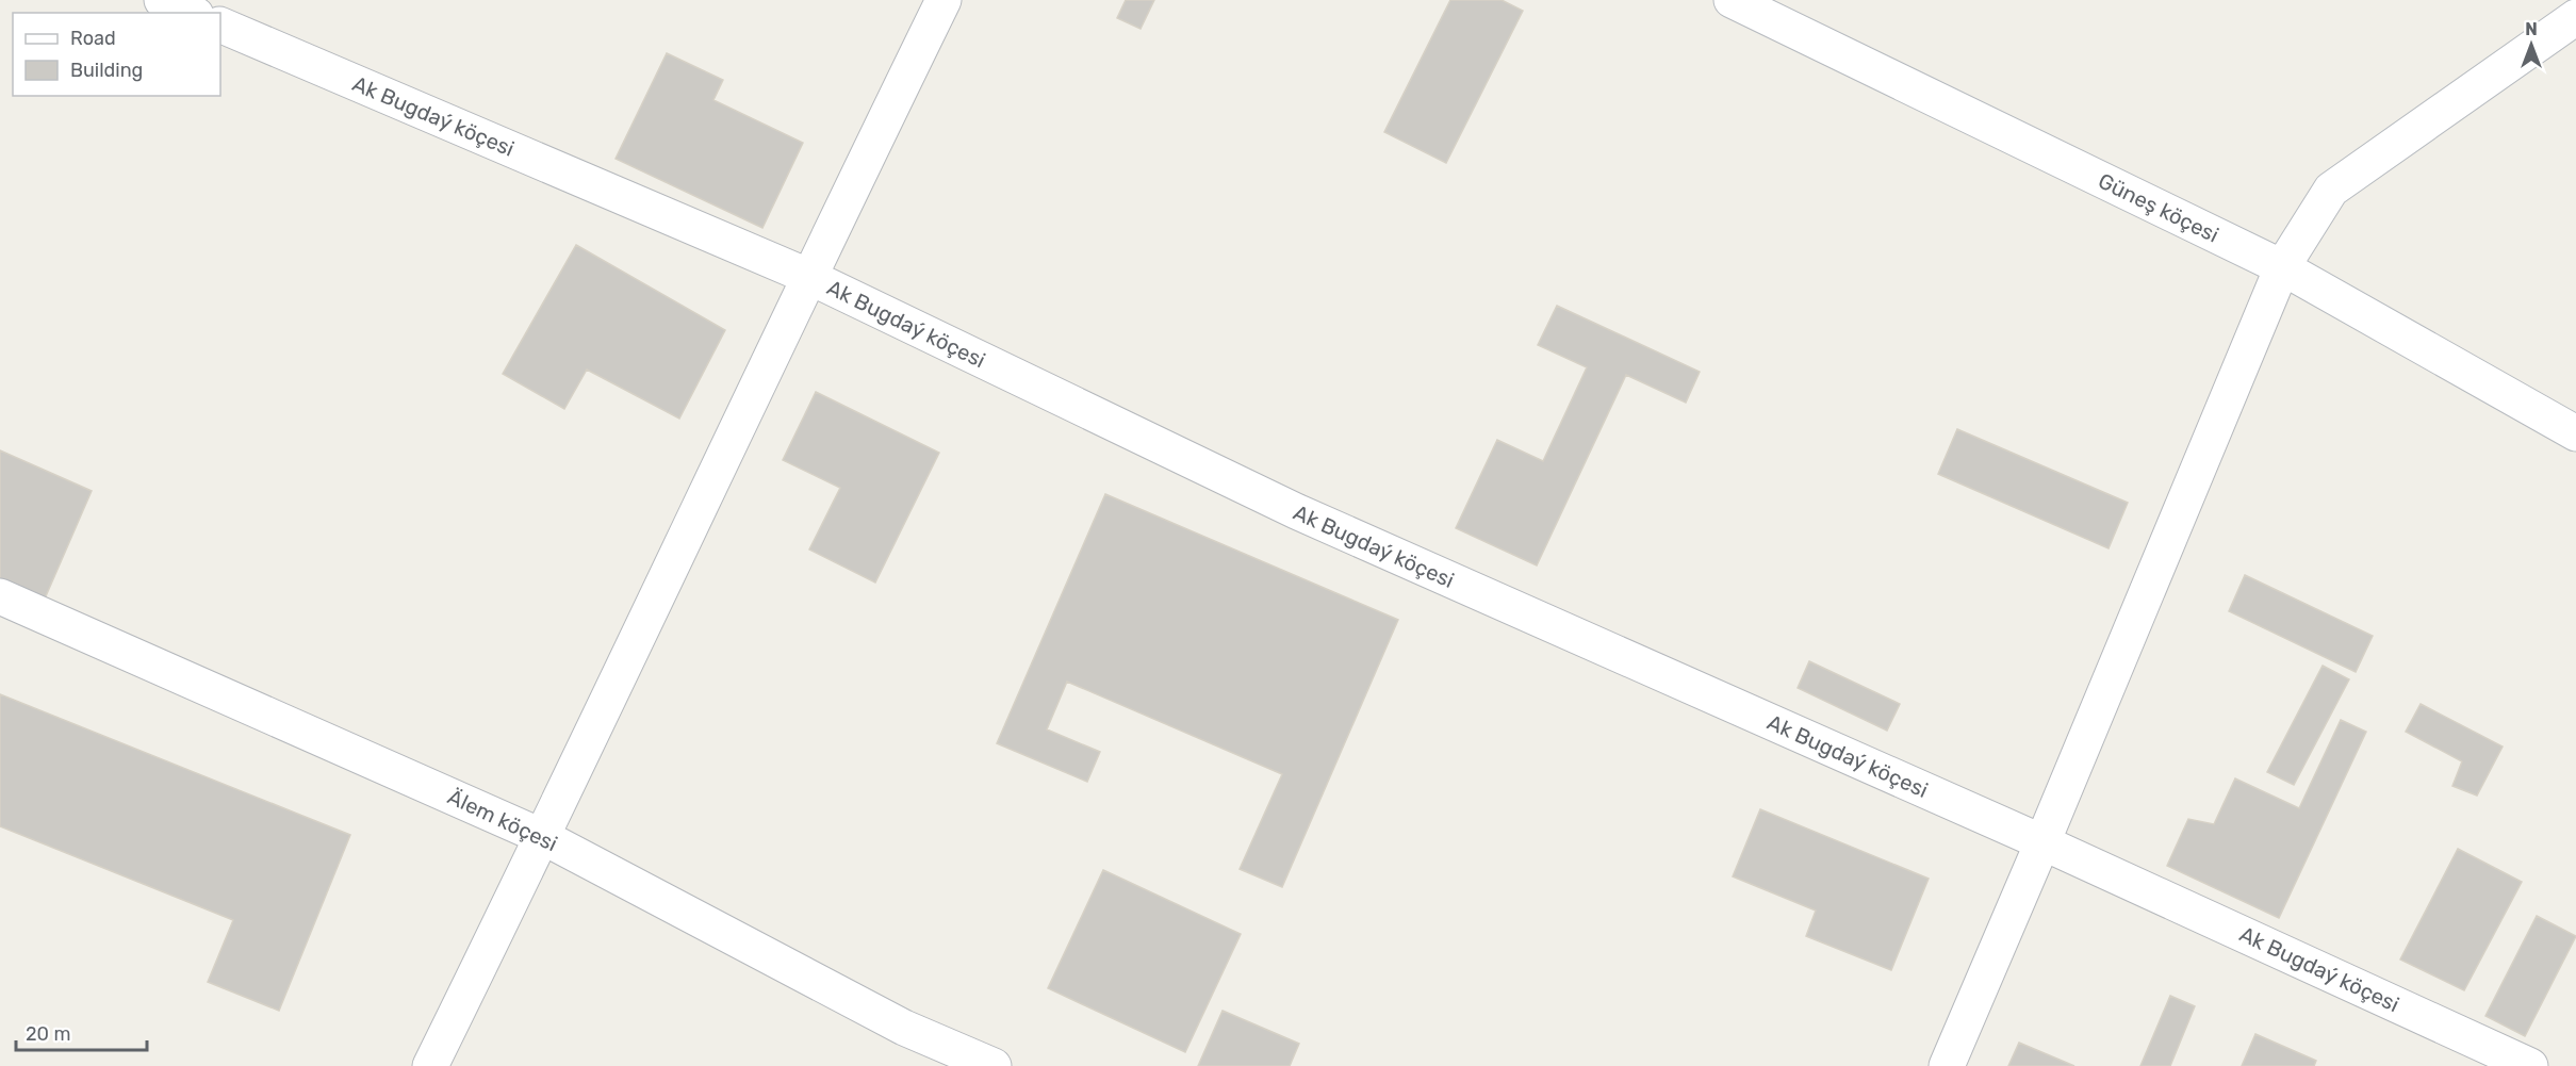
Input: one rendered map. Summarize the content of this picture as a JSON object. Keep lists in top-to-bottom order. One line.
{"streets":{"street":["Ak Bugdaý köçesi","Güneş köçesi","Älem köçesi"]},"legend":["Road","Building"],"scale_bar":"20 m","north":"top"}
